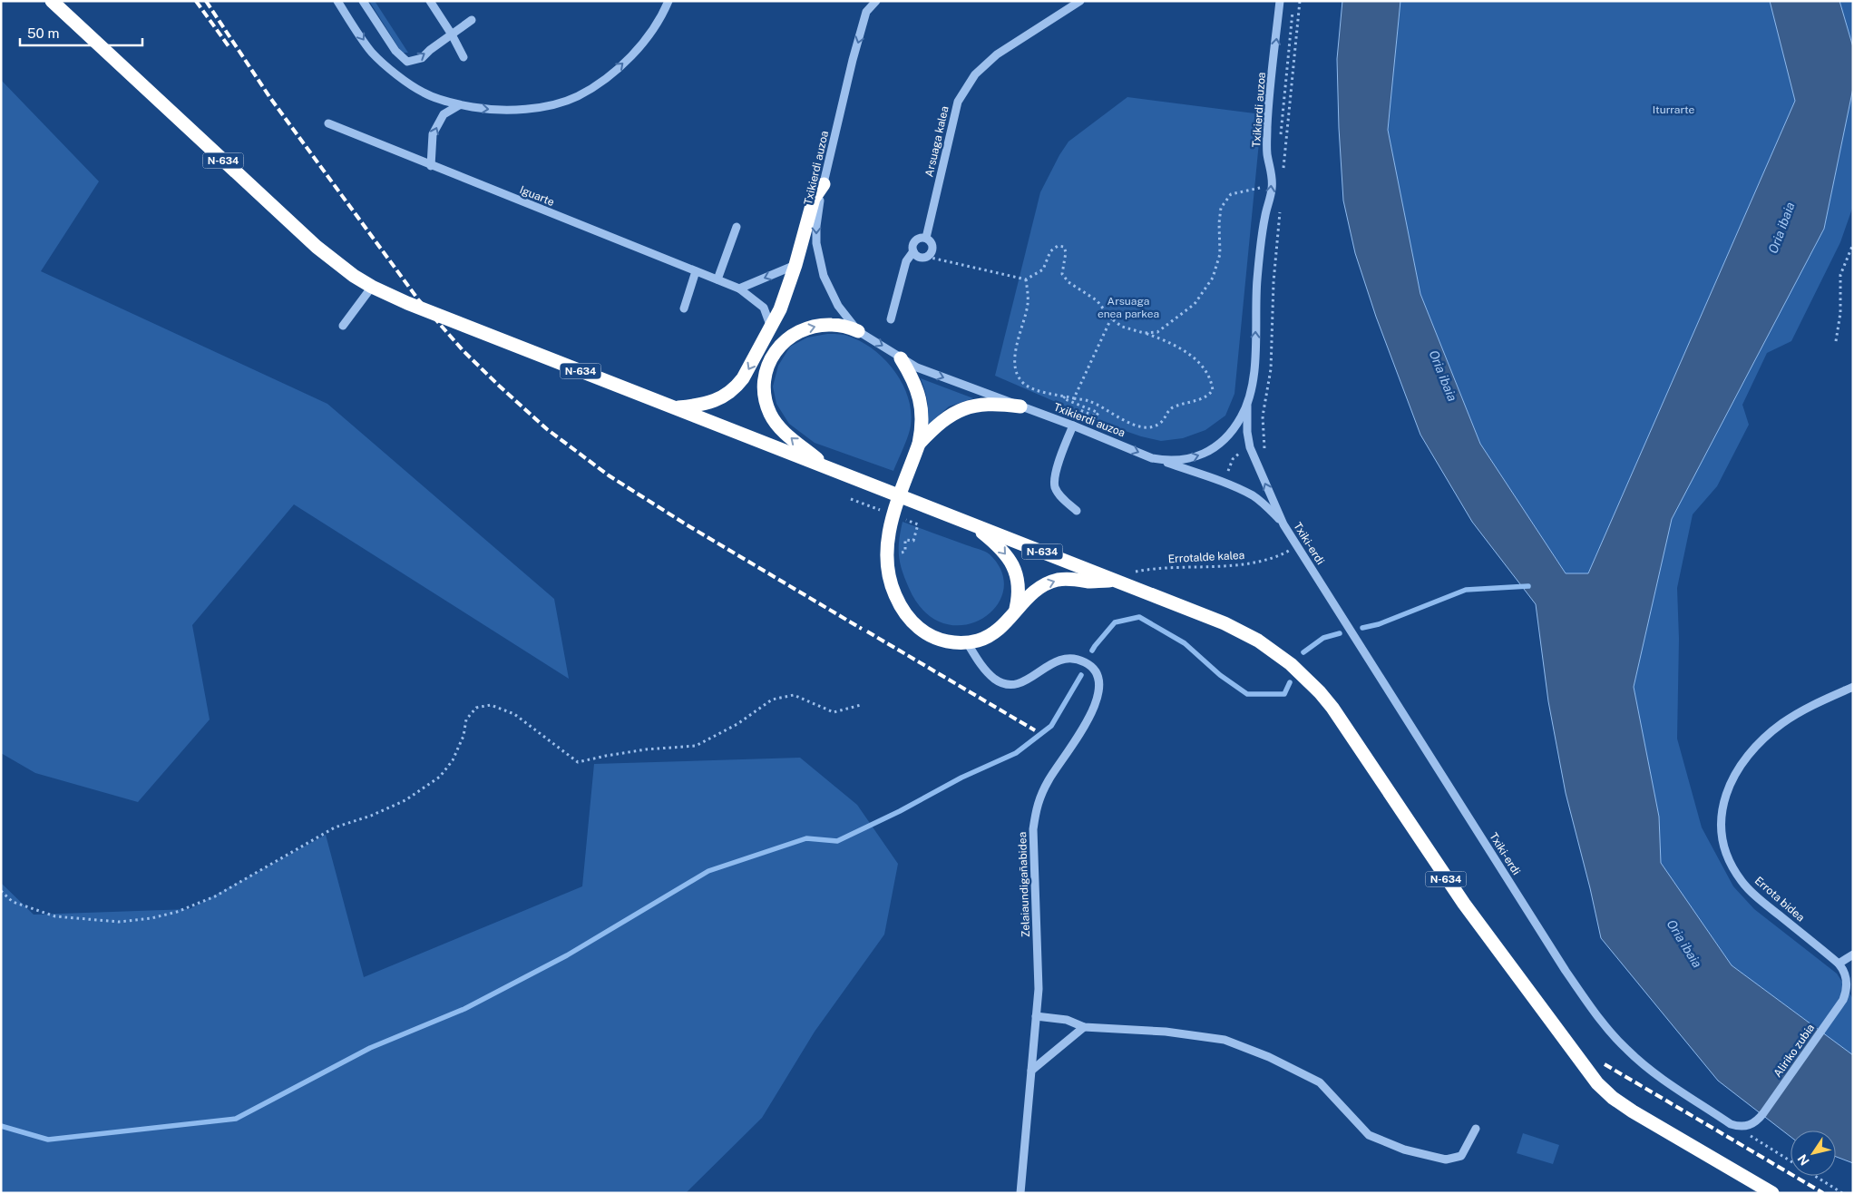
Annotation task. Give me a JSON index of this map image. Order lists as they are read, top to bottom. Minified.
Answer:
{"streets":{"highway":["N-634"],"street":["Txikierdi auzoa","Arsuaga kalea","Iguarte","Txiki-erdi","Zelaiaundigañabidea","Errota bidea","Aliriko zubia"],"path":["Errotalde kalea"]},"crossings":[["N-634","Errotalde kalea"],["Txiki-erdi","Errotalde kalea"],["Txiki-erdi","Aliriko zubia"],["Errota bidea","Aliriko zubia"]],"water":["Oria ibaia"],"parks":["Iturrarte","Arsuaga enea parkea"],"scale_bar":"50 m","north":"bottom left"}
